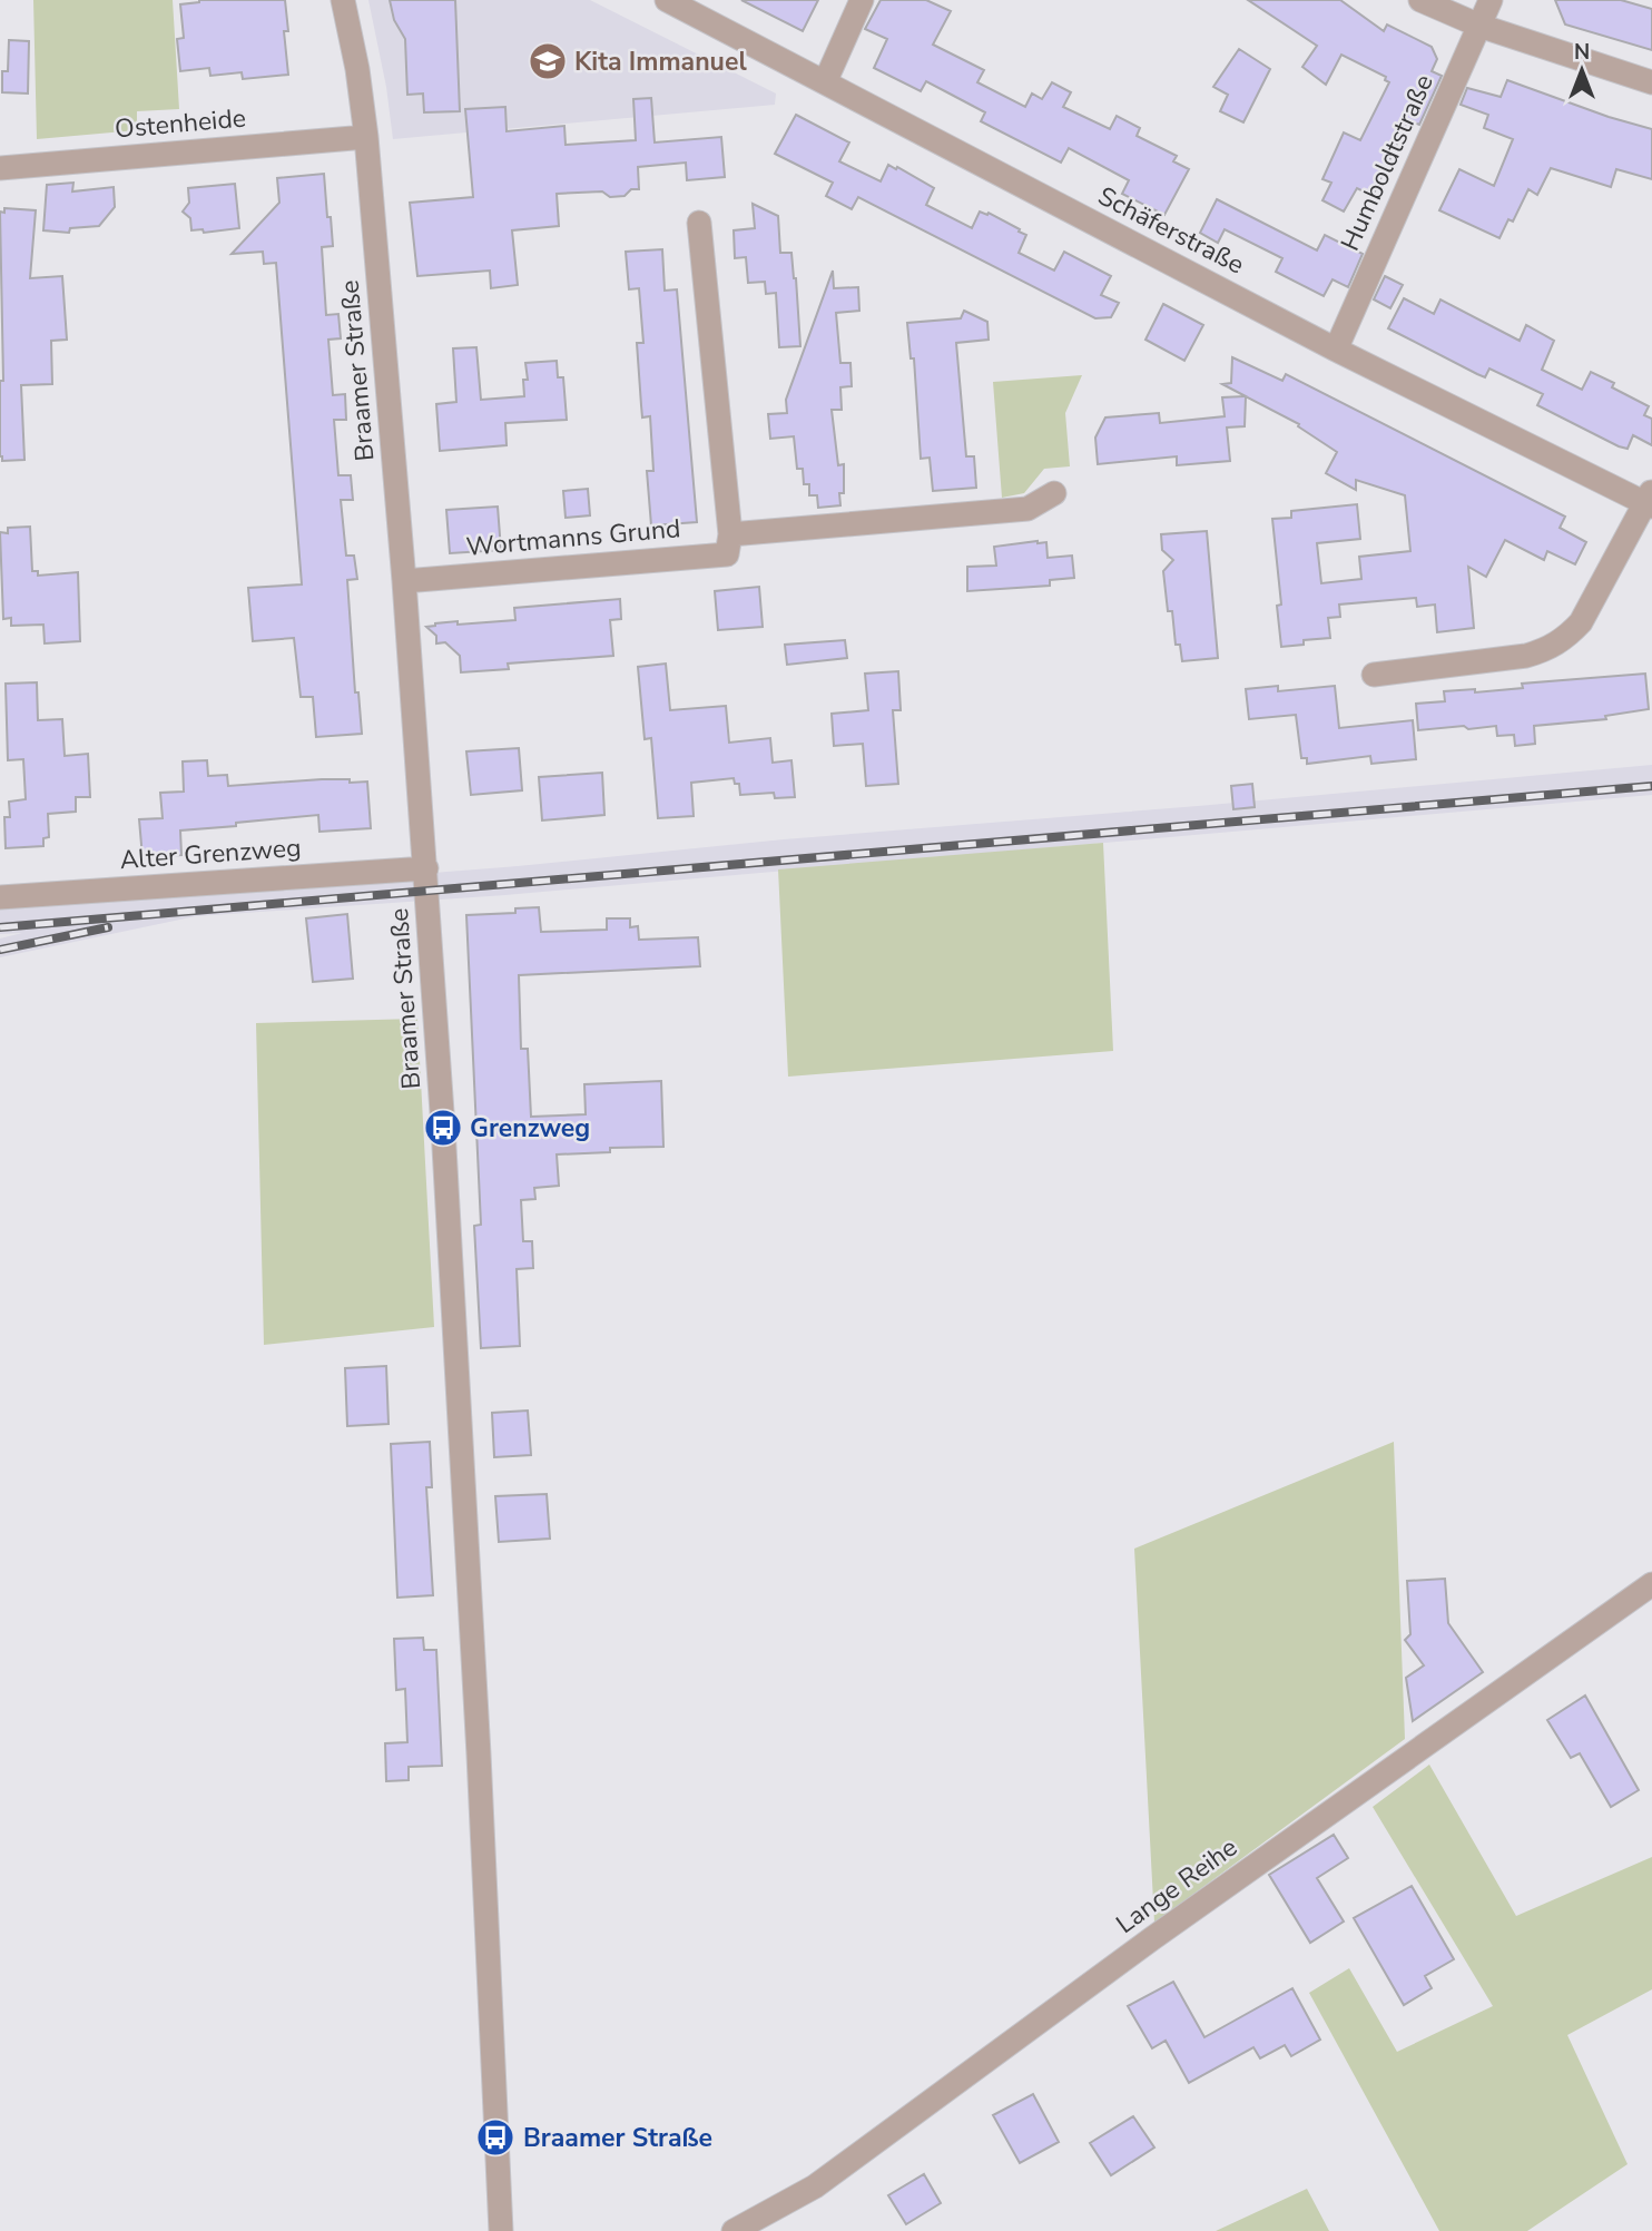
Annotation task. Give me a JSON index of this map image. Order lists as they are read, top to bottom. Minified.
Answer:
{"streets":{"street":["Ostenheide","Humboldtstraße","Schäferstraße","Braamer Straße","Wortmanns Grund","Alter Grenzweg","Lange Reihe"]},"crossings":[["Ostenheide","Braamer Straße"],["Humboldtstraße","Schäferstraße"],["Braamer Straße","Wortmanns Grund"],["Braamer Straße","Alter Grenzweg"]],"places":{"school or university":["Kita Immanuel"],"bus stop":["Grenzweg","Braamer Straße"]},"north":"top"}
